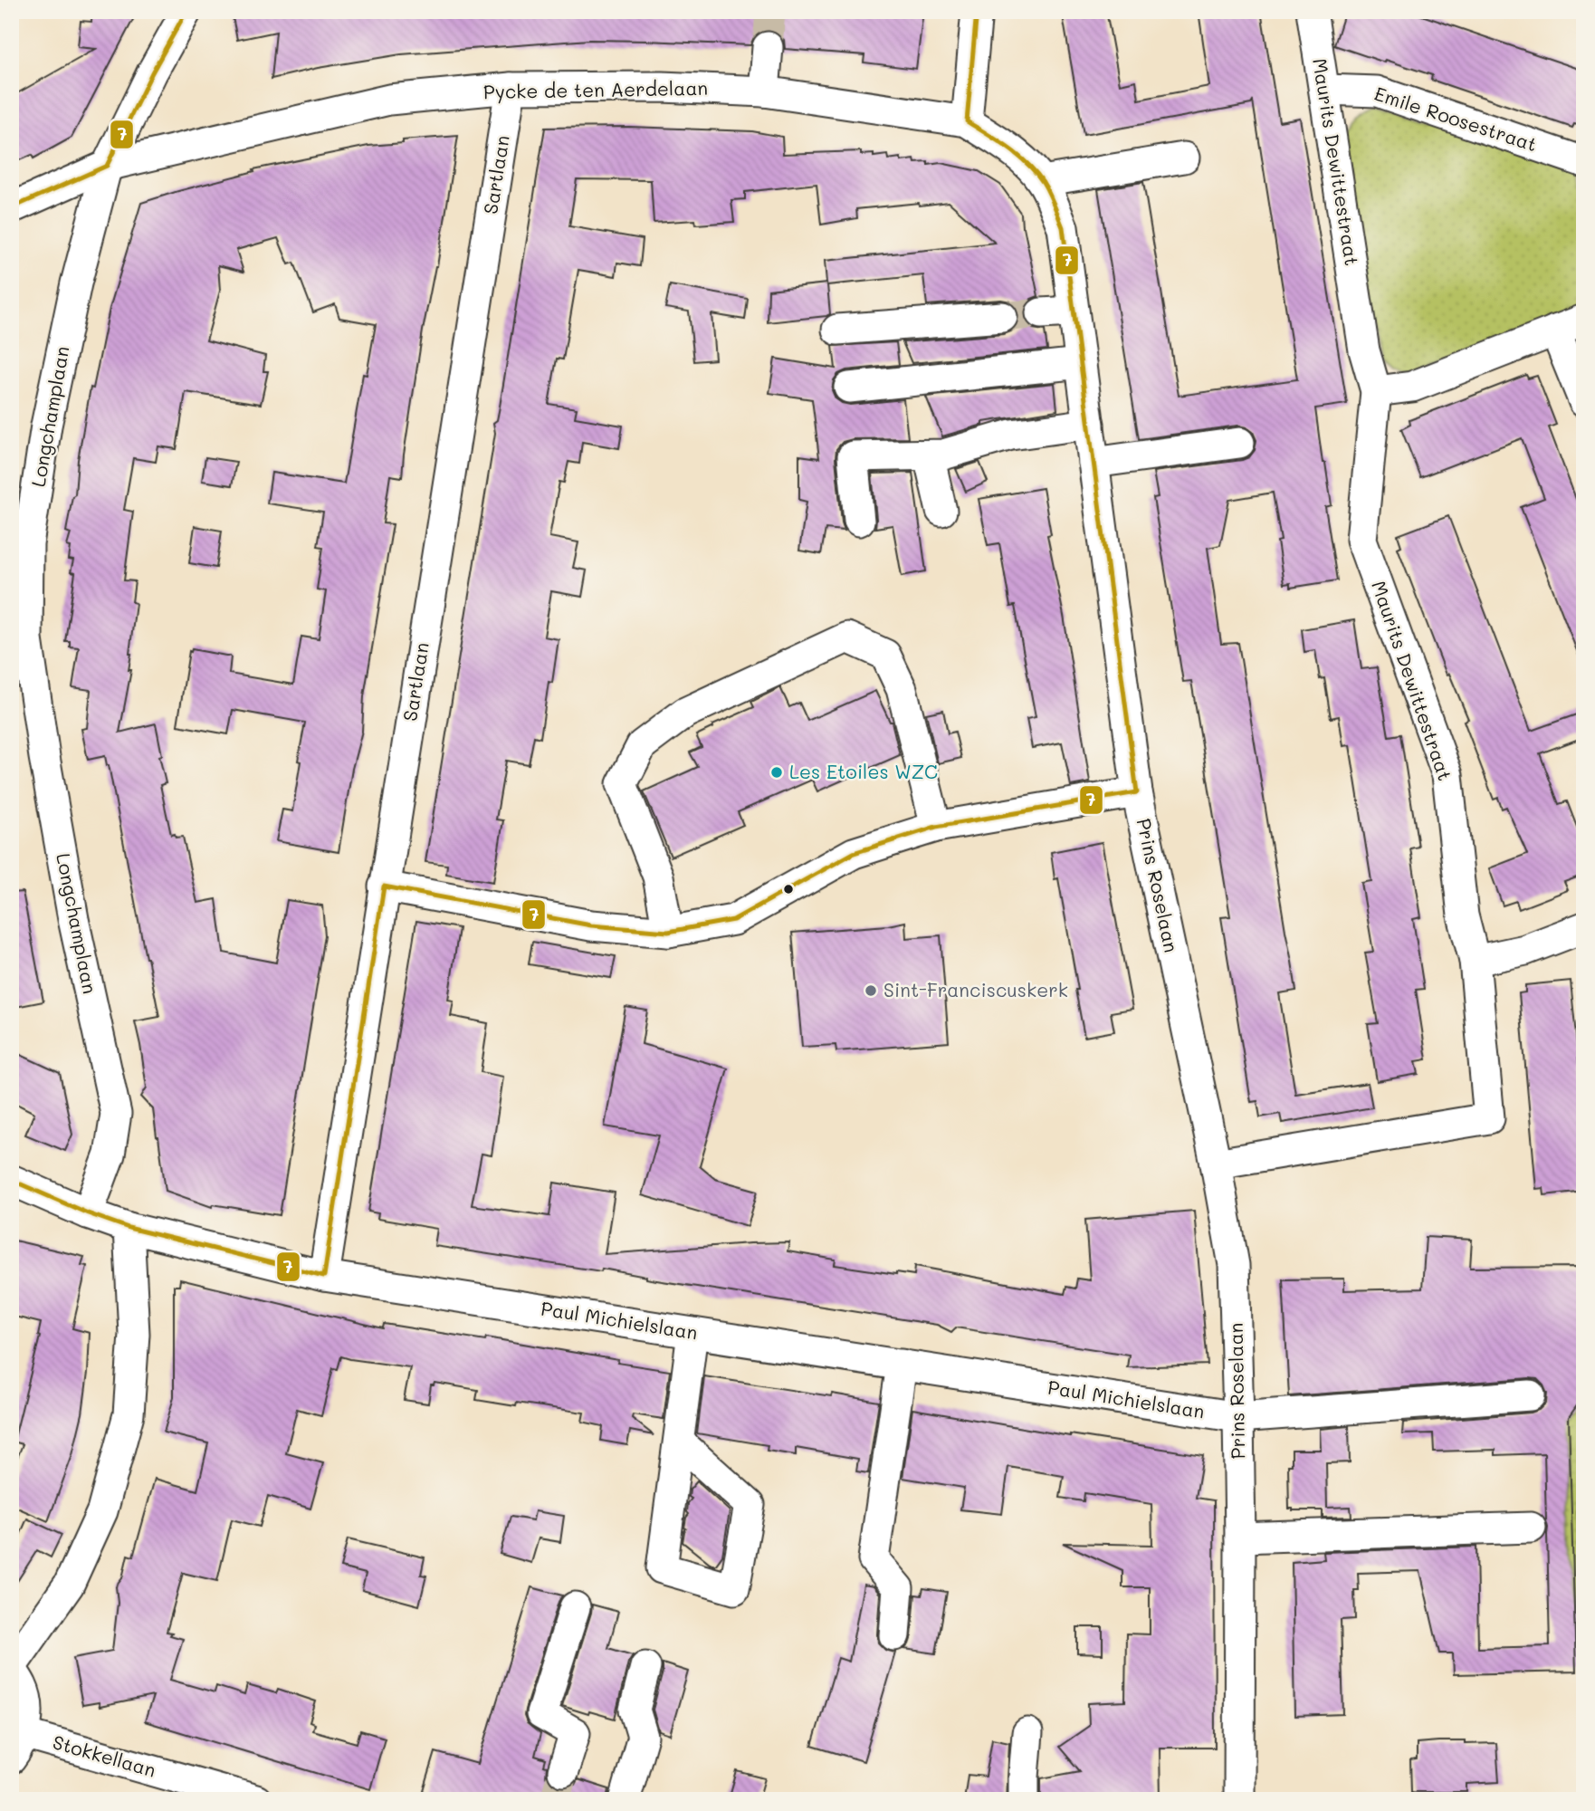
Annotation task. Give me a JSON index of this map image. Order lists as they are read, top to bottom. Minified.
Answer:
{"streets":{"street":["Pycke de ten Aerdelaan","Emile Roosestraat","Maurits Dewittestraat","Sartlaan","Longchamplaan","Prins Roselaan","Paul Michielslaan","Stokkellaan"]},"crossings":[["Pycke de ten Aerdelaan","Sartlaan"],["Pycke de ten Aerdelaan","Longchamplaan"],["Pycke de ten Aerdelaan","Prins Roselaan"],["Emile Roosestraat","Maurits Dewittestraat"],["Maurits Dewittestraat","Prins Roselaan"],["Sartlaan","Paul Michielslaan"],["Longchamplaan","Paul Michielslaan"],["Prins Roselaan","Paul Michielslaan"]],"places":["Les Etoiles WZC","Sint-Franciscuskerk"],"lines":["transit line 7"]}
